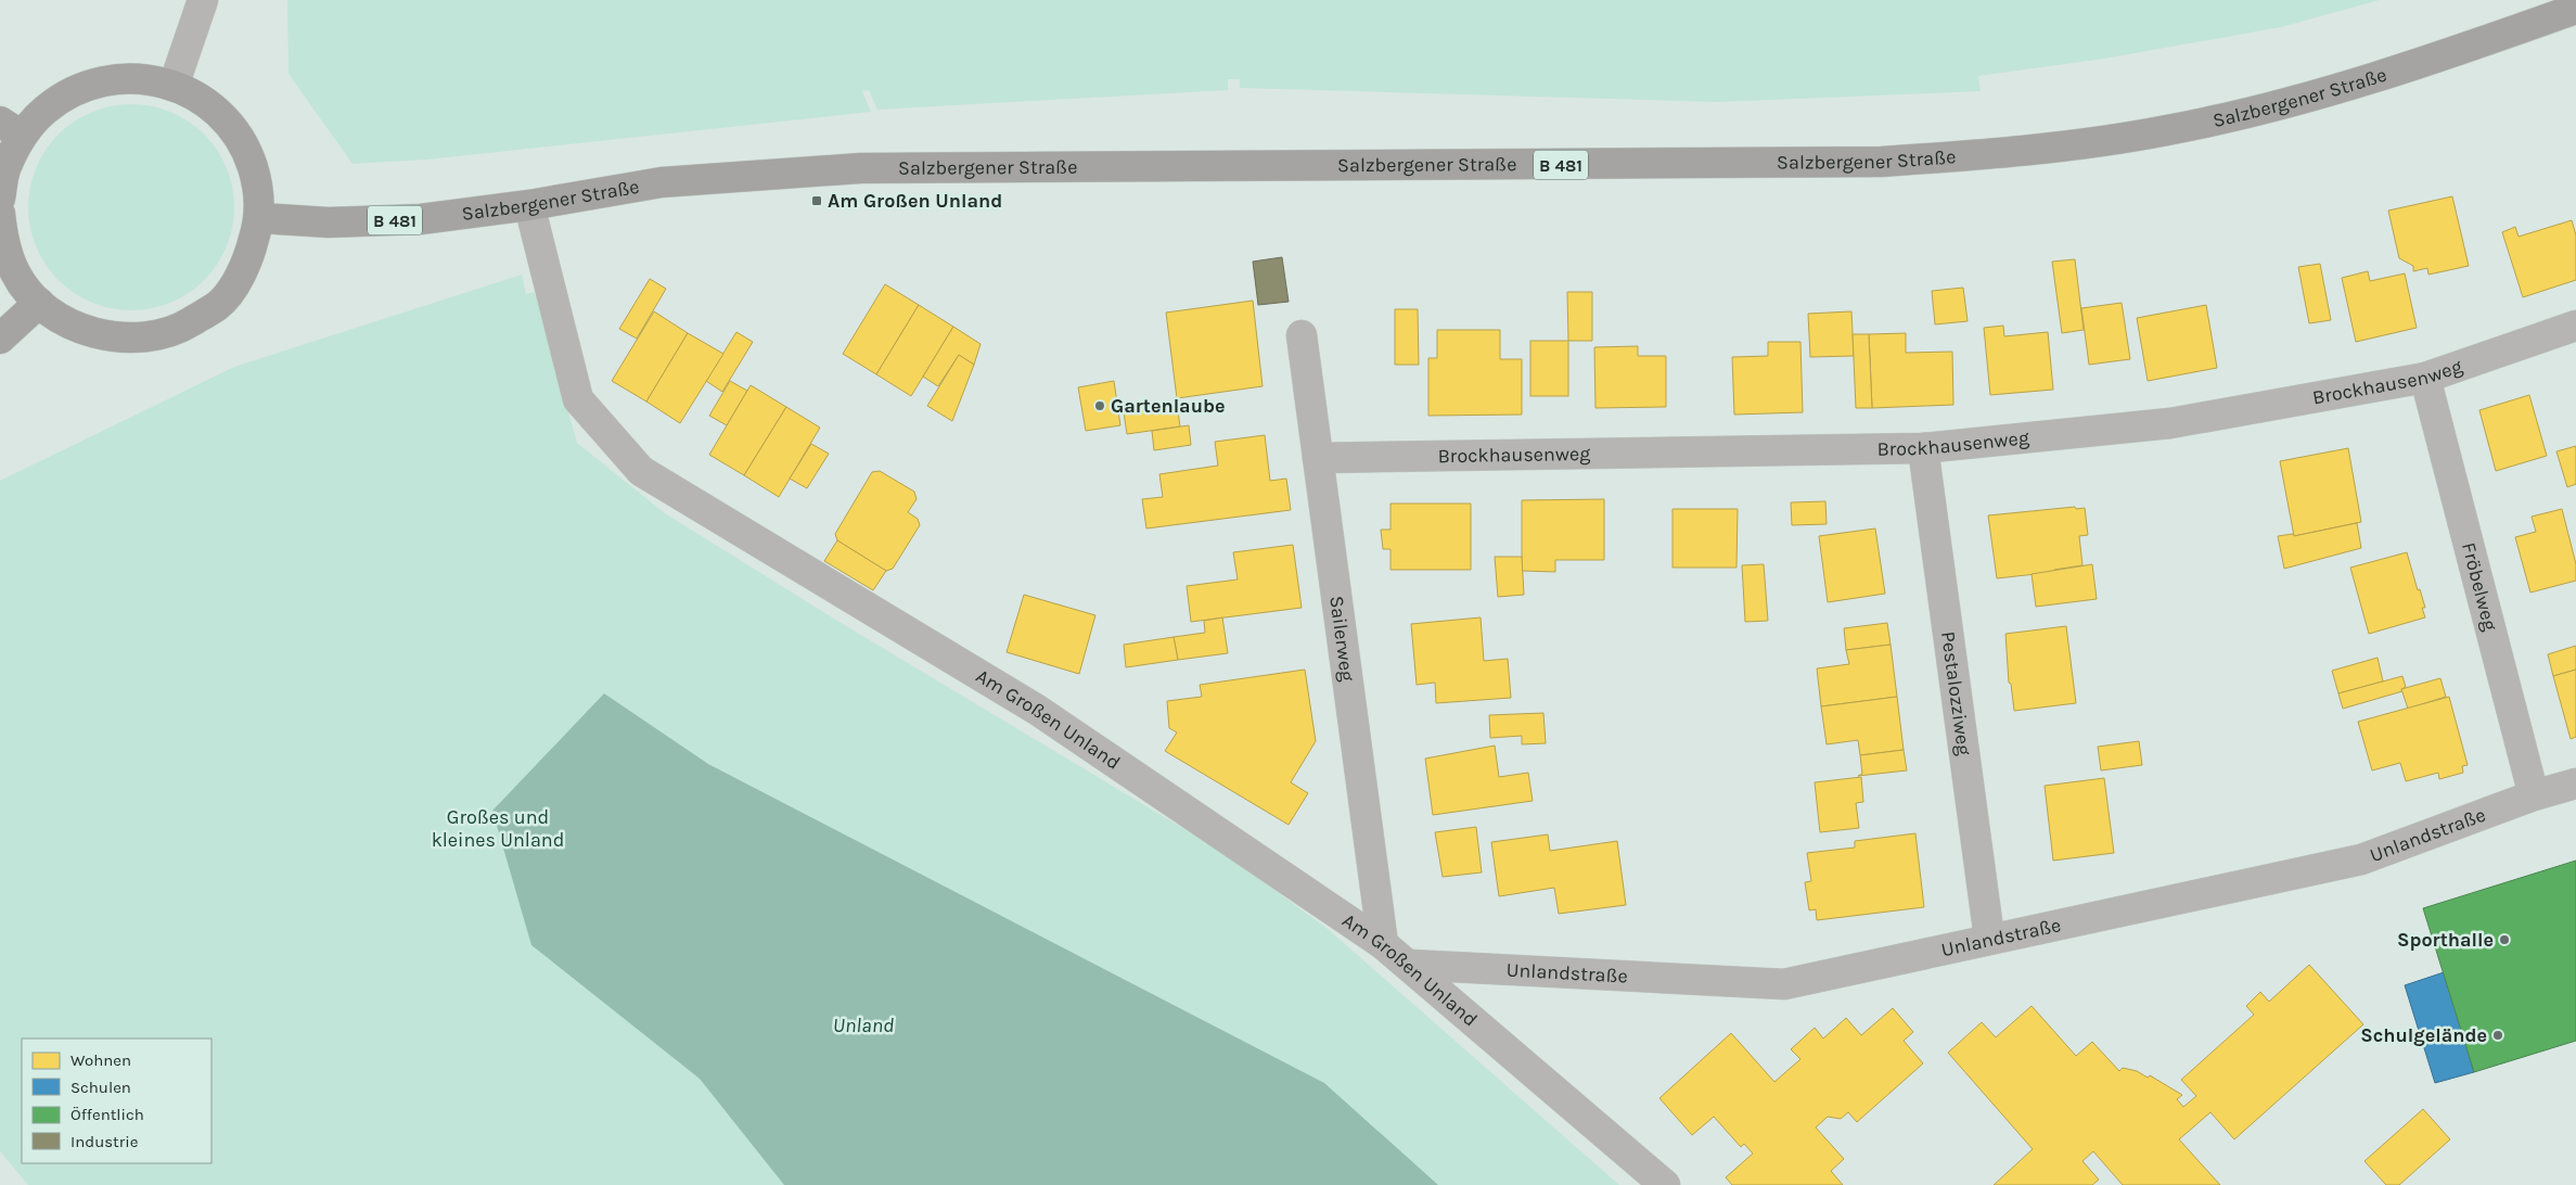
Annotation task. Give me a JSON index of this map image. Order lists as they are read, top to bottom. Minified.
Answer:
{"streets":{"main road":["Salzbergener Straße","B 481"],"street":["Brockhausenweg","Fröbelweg","Sailerweg","Pestalozziweg","Am Großen Unland","Unlandstraße"]},"crossings":[["Salzbergener Straße","Am Großen Unland"],["Brockhausenweg","Fröbelweg"],["Brockhausenweg","Sailerweg"],["Brockhausenweg","Pestalozziweg"],["Fröbelweg","Unlandstraße"],["Sailerweg","Am Großen Unland"],["Pestalozziweg","Unlandstraße"],["Am Großen Unland","Unlandstraße"]],"water":["Unland"],"parks":["Großes und kleines Unland"],"places":{"transit":["Am Großen Unland"],"other":["Gartenlaube","Sporthalle","Schulgelände"]},"legend":["Wohnen","Schulen","Öffentlich","Industrie"]}
